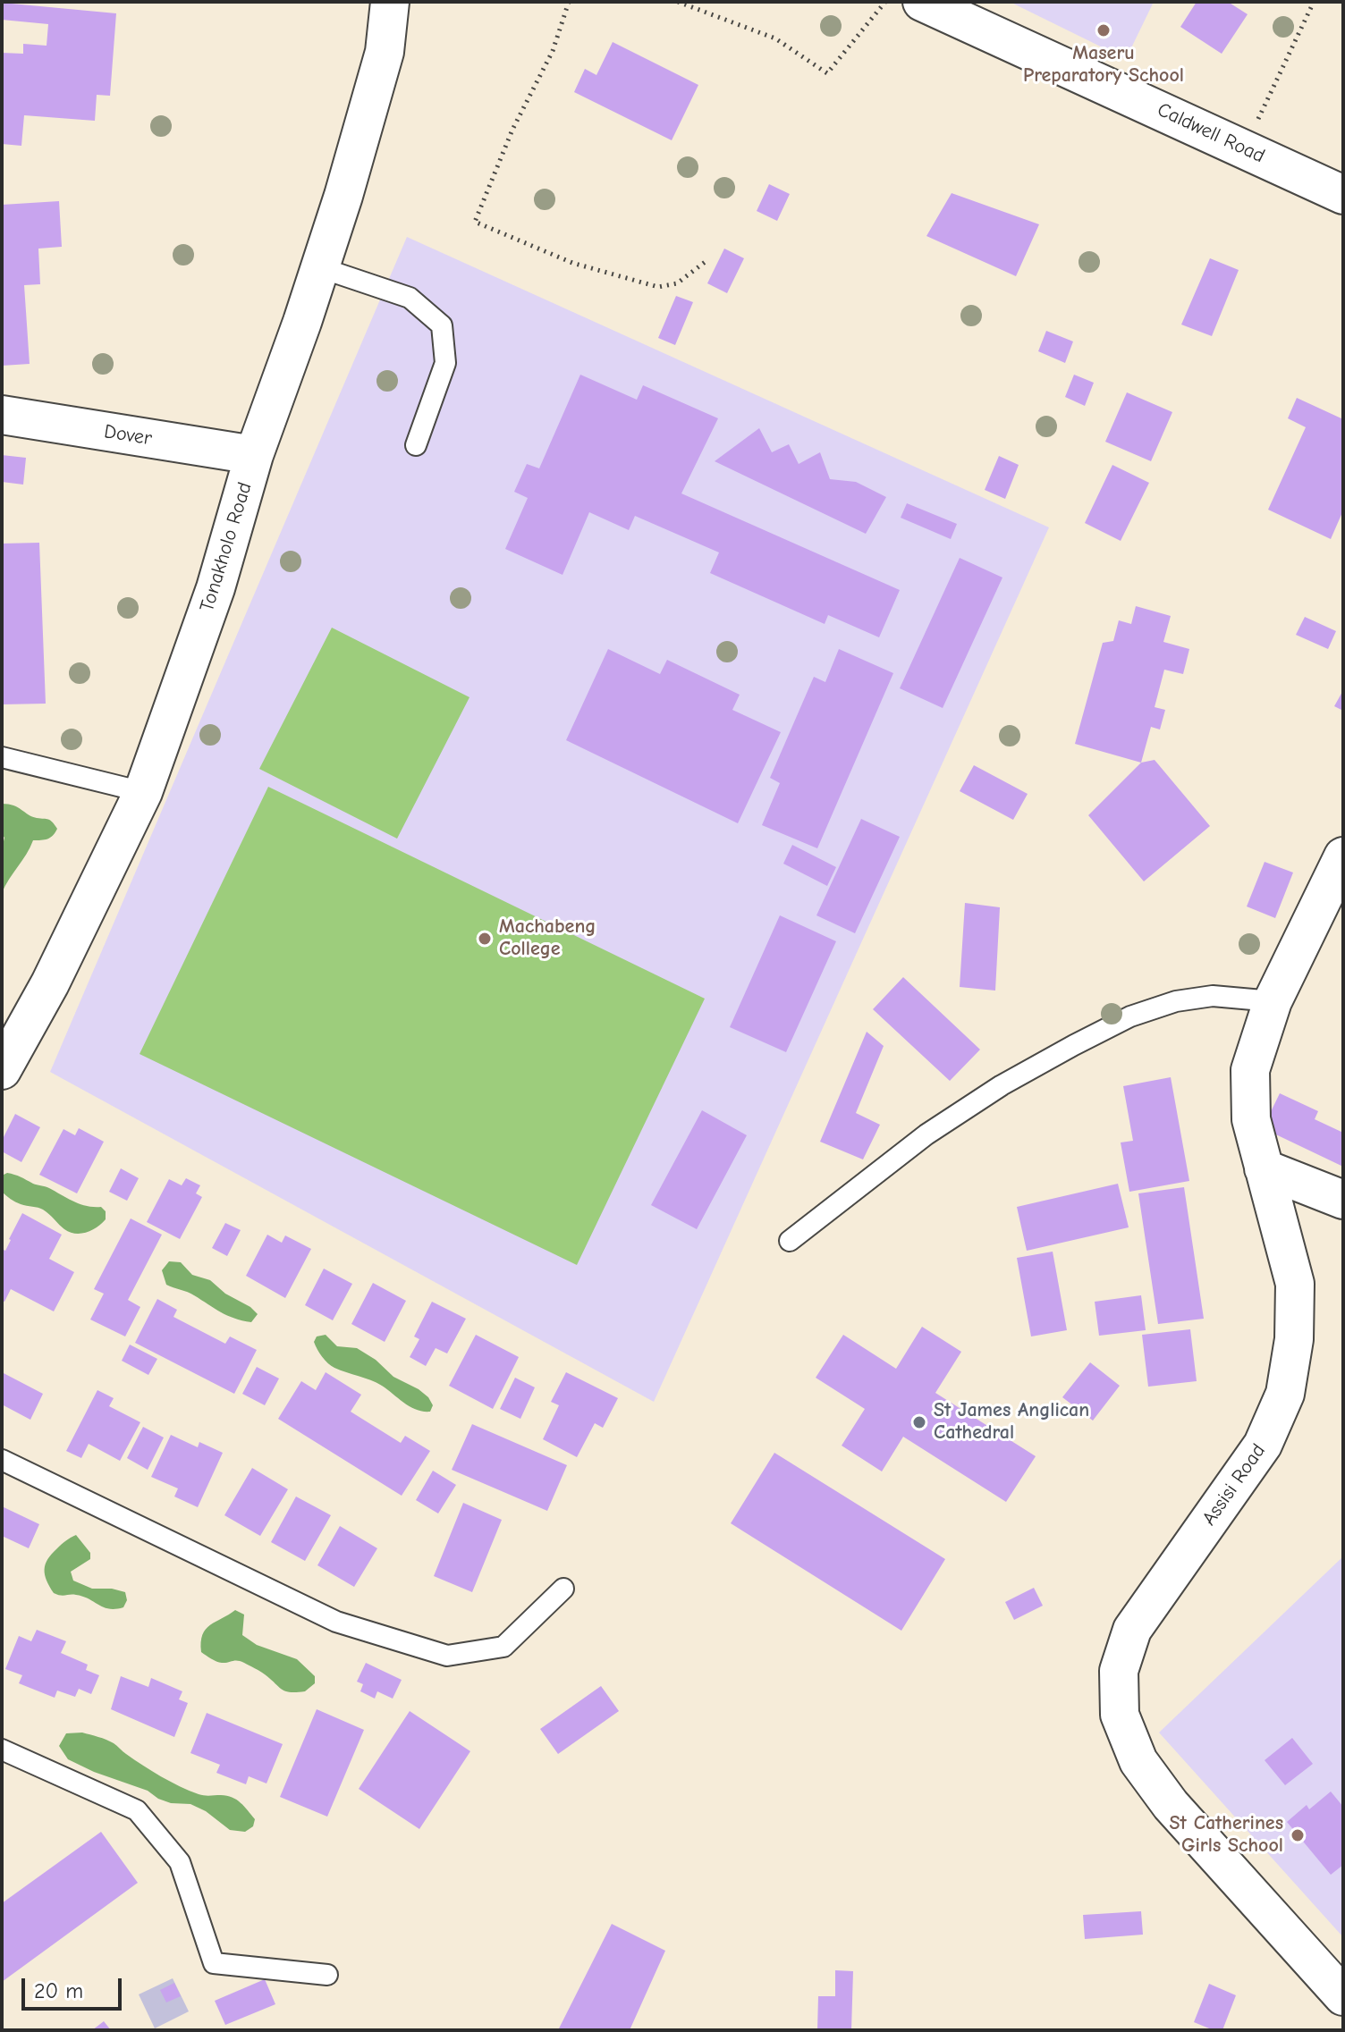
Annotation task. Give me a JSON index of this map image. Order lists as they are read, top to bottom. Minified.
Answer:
{"streets":{"street":["Caldwell Road","Dover","Tonakholo Road","Assisi Road"]},"crossings":[["Dover","Tonakholo Road"]],"places":["Maseru Preparatory School","Machabeng College","St James Anglican Cathedral","St Catherines Girls School"],"scale_bar":"20 m"}
